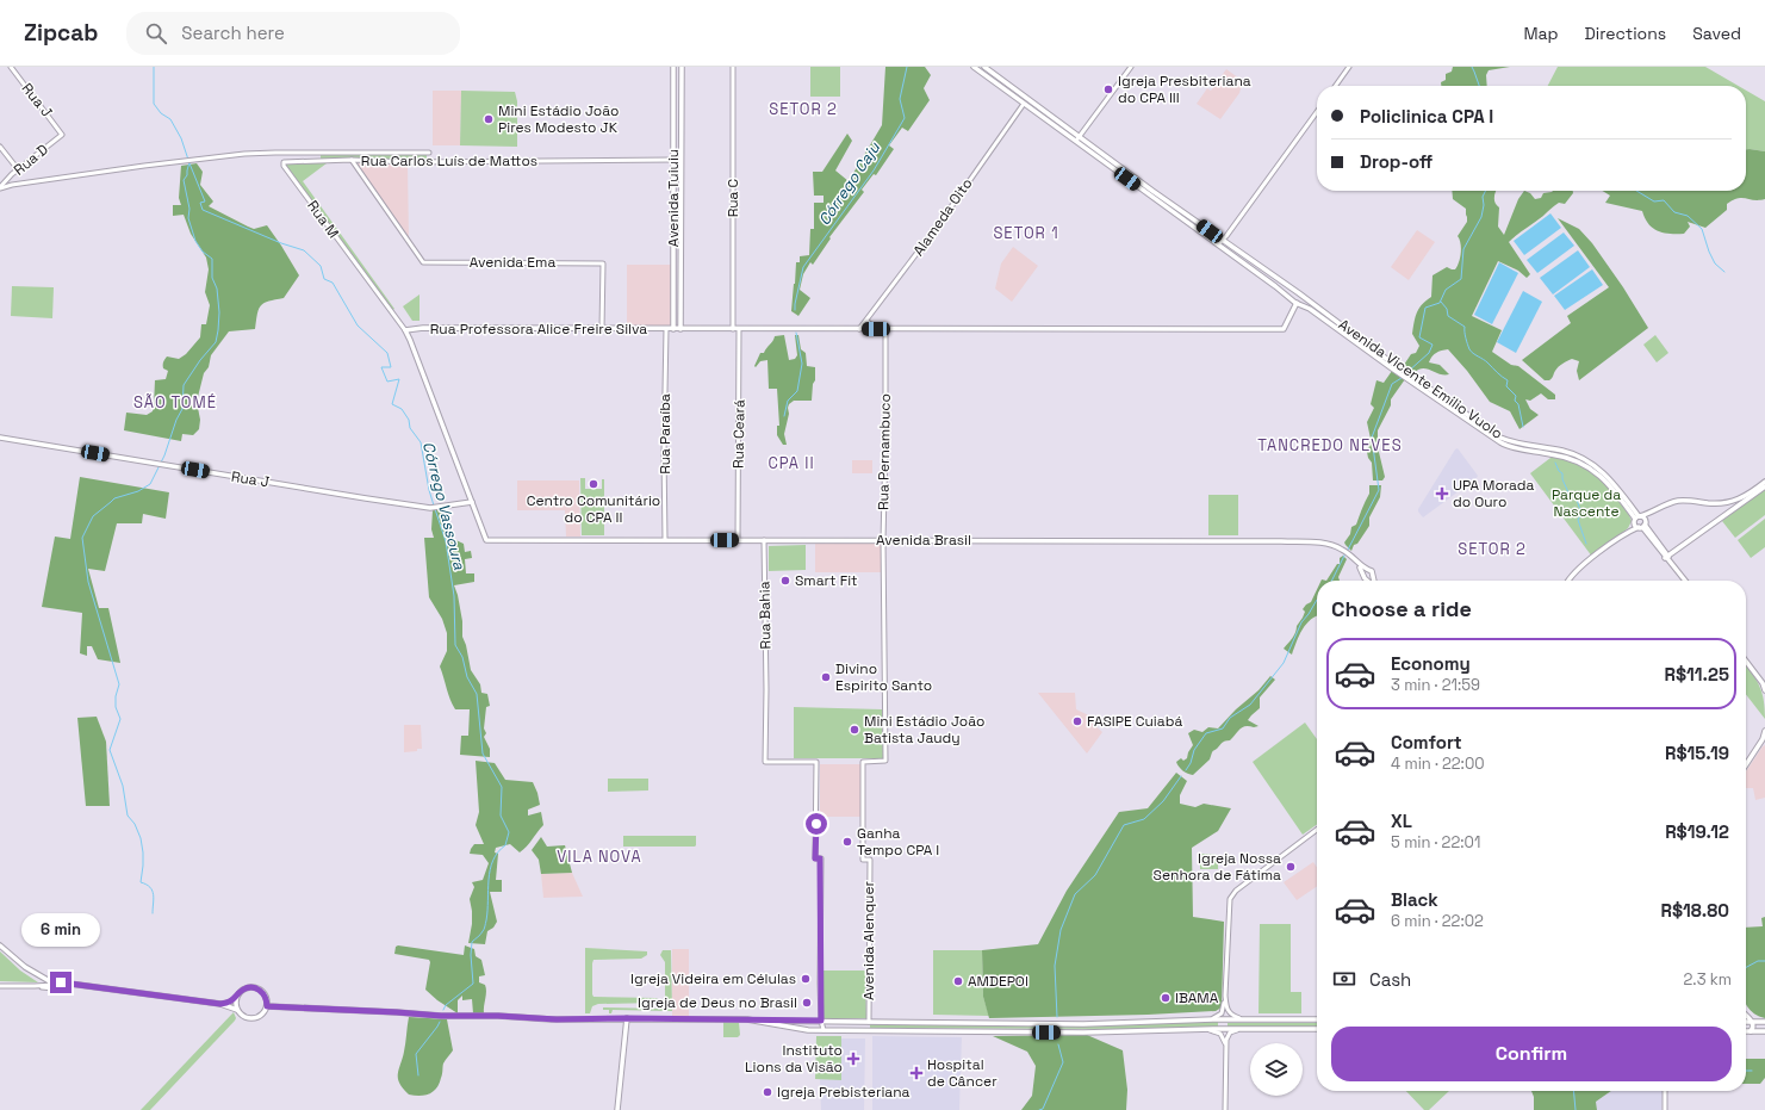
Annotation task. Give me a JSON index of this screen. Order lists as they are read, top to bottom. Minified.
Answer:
{"streets":{"main road":["Rua J","Avenida Tuiuiu","Rua Professora Alice Freire Silva","Avenida Vicente Emilio Vuolo","Avenida Brasil"],"street":["Rua D","Rua Carlos Luís de Mattos","Rua C","Alameda Oito","Rua M","Avenida Ema","Rua Paraíba","Rua Ceará","Rua Pernambuco","Rua Bahia","Avenida Alenquer"]},"crossings":[["Rua J","Rua D"],["Rua J","Avenida Brasil"],["Rua D","Rua Carlos Luís de Mattos"],["Rua Carlos Luís de Mattos","Avenida Tuiuiu"],["Rua Carlos Luís de Mattos","Rua M"],["Rua Carlos Luís de Mattos","Avenida Ema"],["Avenida Tuiuiu","Rua Professora Alice Freire Silva"],["Rua C","Rua Professora Alice Freire Silva"],["Alameda Oito","Rua Professora Alice Freire Silva"],["Rua M","Rua Professora Alice Freire Silva"],["Avenida Ema","Rua Professora Alice Freire Silva"],["Rua Professora Alice Freire Silva","Avenida Vicente Emilio Vuolo"],["Rua Professora Alice Freire Silva","Rua Paraíba"],["Rua Professora Alice Freire Silva","Rua Ceará"],["Rua Professora Alice Freire Silva","Rua Pernambuco"],["Rua Paraíba","Avenida Brasil"],["Rua Ceará","Avenida Brasil"],["Rua Pernambuco","Avenida Brasil"],["Rua Pernambuco","Avenida Alenquer"],["Avenida Brasil","Rua Bahia"]],"districts":["SETOR 2","SETOR 1","SÃO TOMÉ","TANCREDO NEVES","CPA II","SETOR 2","VILA NOVA"],"water":["Córrego Caju","Córrego Vassoura"],"parks":["Parque da Nascente"],"places":{"other":["Igreja Presbiteriana do CPA III","Mini Estádio João Pires Modesto JK","Centro Comunitário do CPA II","Smart Fit","Divino Espirito Santo","FASIPE Cuiabá","Mini Estádio João Batista Jaudy","Ganha Tempo CPA I","Igreja Nossa Senhora de Fátima","Igreja Videira em Células","AMDEPOl","IBAMA","Igreja de Deus no Brasil","Igreja Prebisteriana"],"health":["UPA Morada do Ouro","Instituto Lions da Visão","Hospital de Câncer"]},"page":{"header":"Zipcab","search":"Search here","nav":["Map","Directions","Saved"],"banner":["Policlinica CPA I","Drop-off"],"heading":"Choose a ride","list":[{"name":"Economy","note":"3 min · 21:59","value":"R$11.25"},{"name":"Comfort","note":"4 min · 22:00","value":"R$15.19"},{"name":"XL","note":"5 min · 22:01","value":"R$19.12"},{"name":"Black","note":"6 min · 22:02","value":"R$18.80"}],"bubble":"6 min","pay":["Cash","2.3 km"],"buttons":"Confirm"}}
